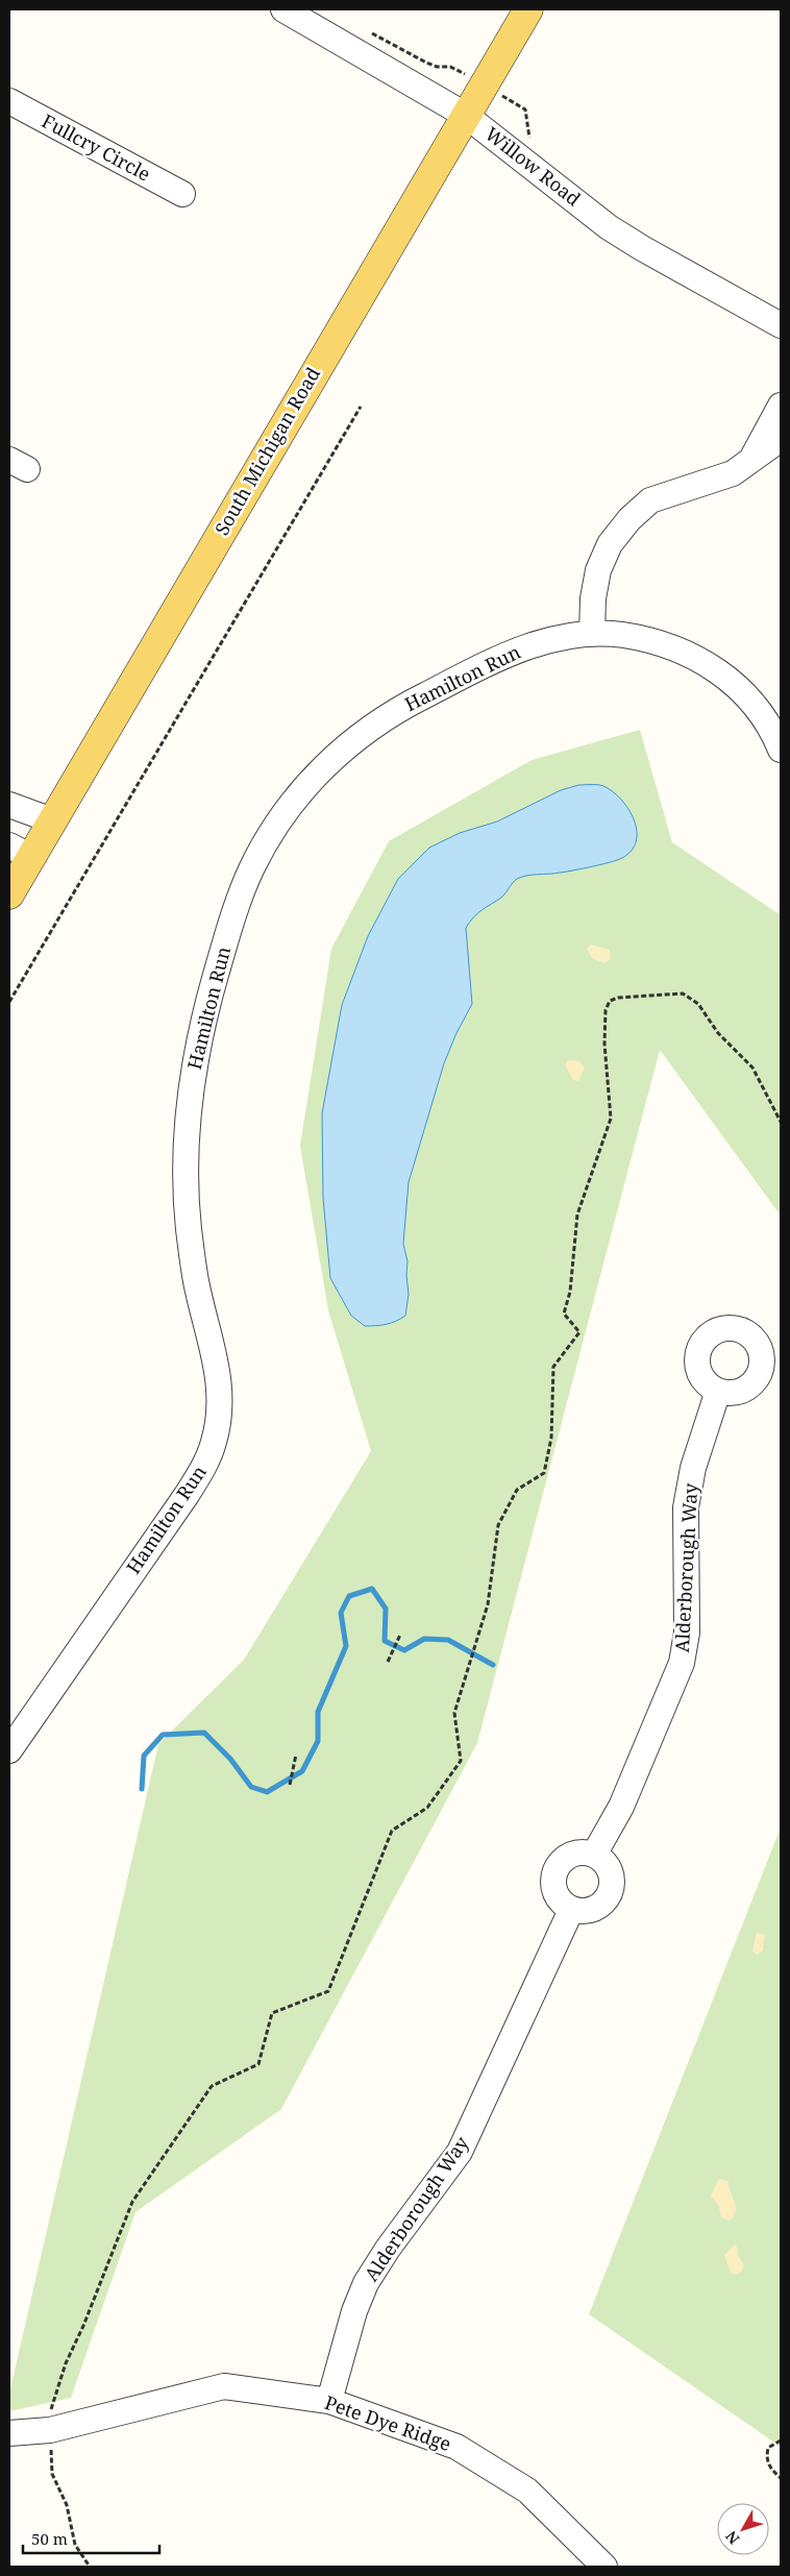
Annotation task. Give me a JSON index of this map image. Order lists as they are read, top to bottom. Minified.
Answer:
{"streets":{"main road":["South Michigan Road"],"street":["Fullcry Circle","Willow Road","Hamilton Run","Alderborough Way","Pete Dye Ridge"]},"crossings":[["Willow Road","South Michigan Road"],["Alderborough Way","Pete Dye Ridge"]],"scale_bar":"50 m","north":"bottom left"}
